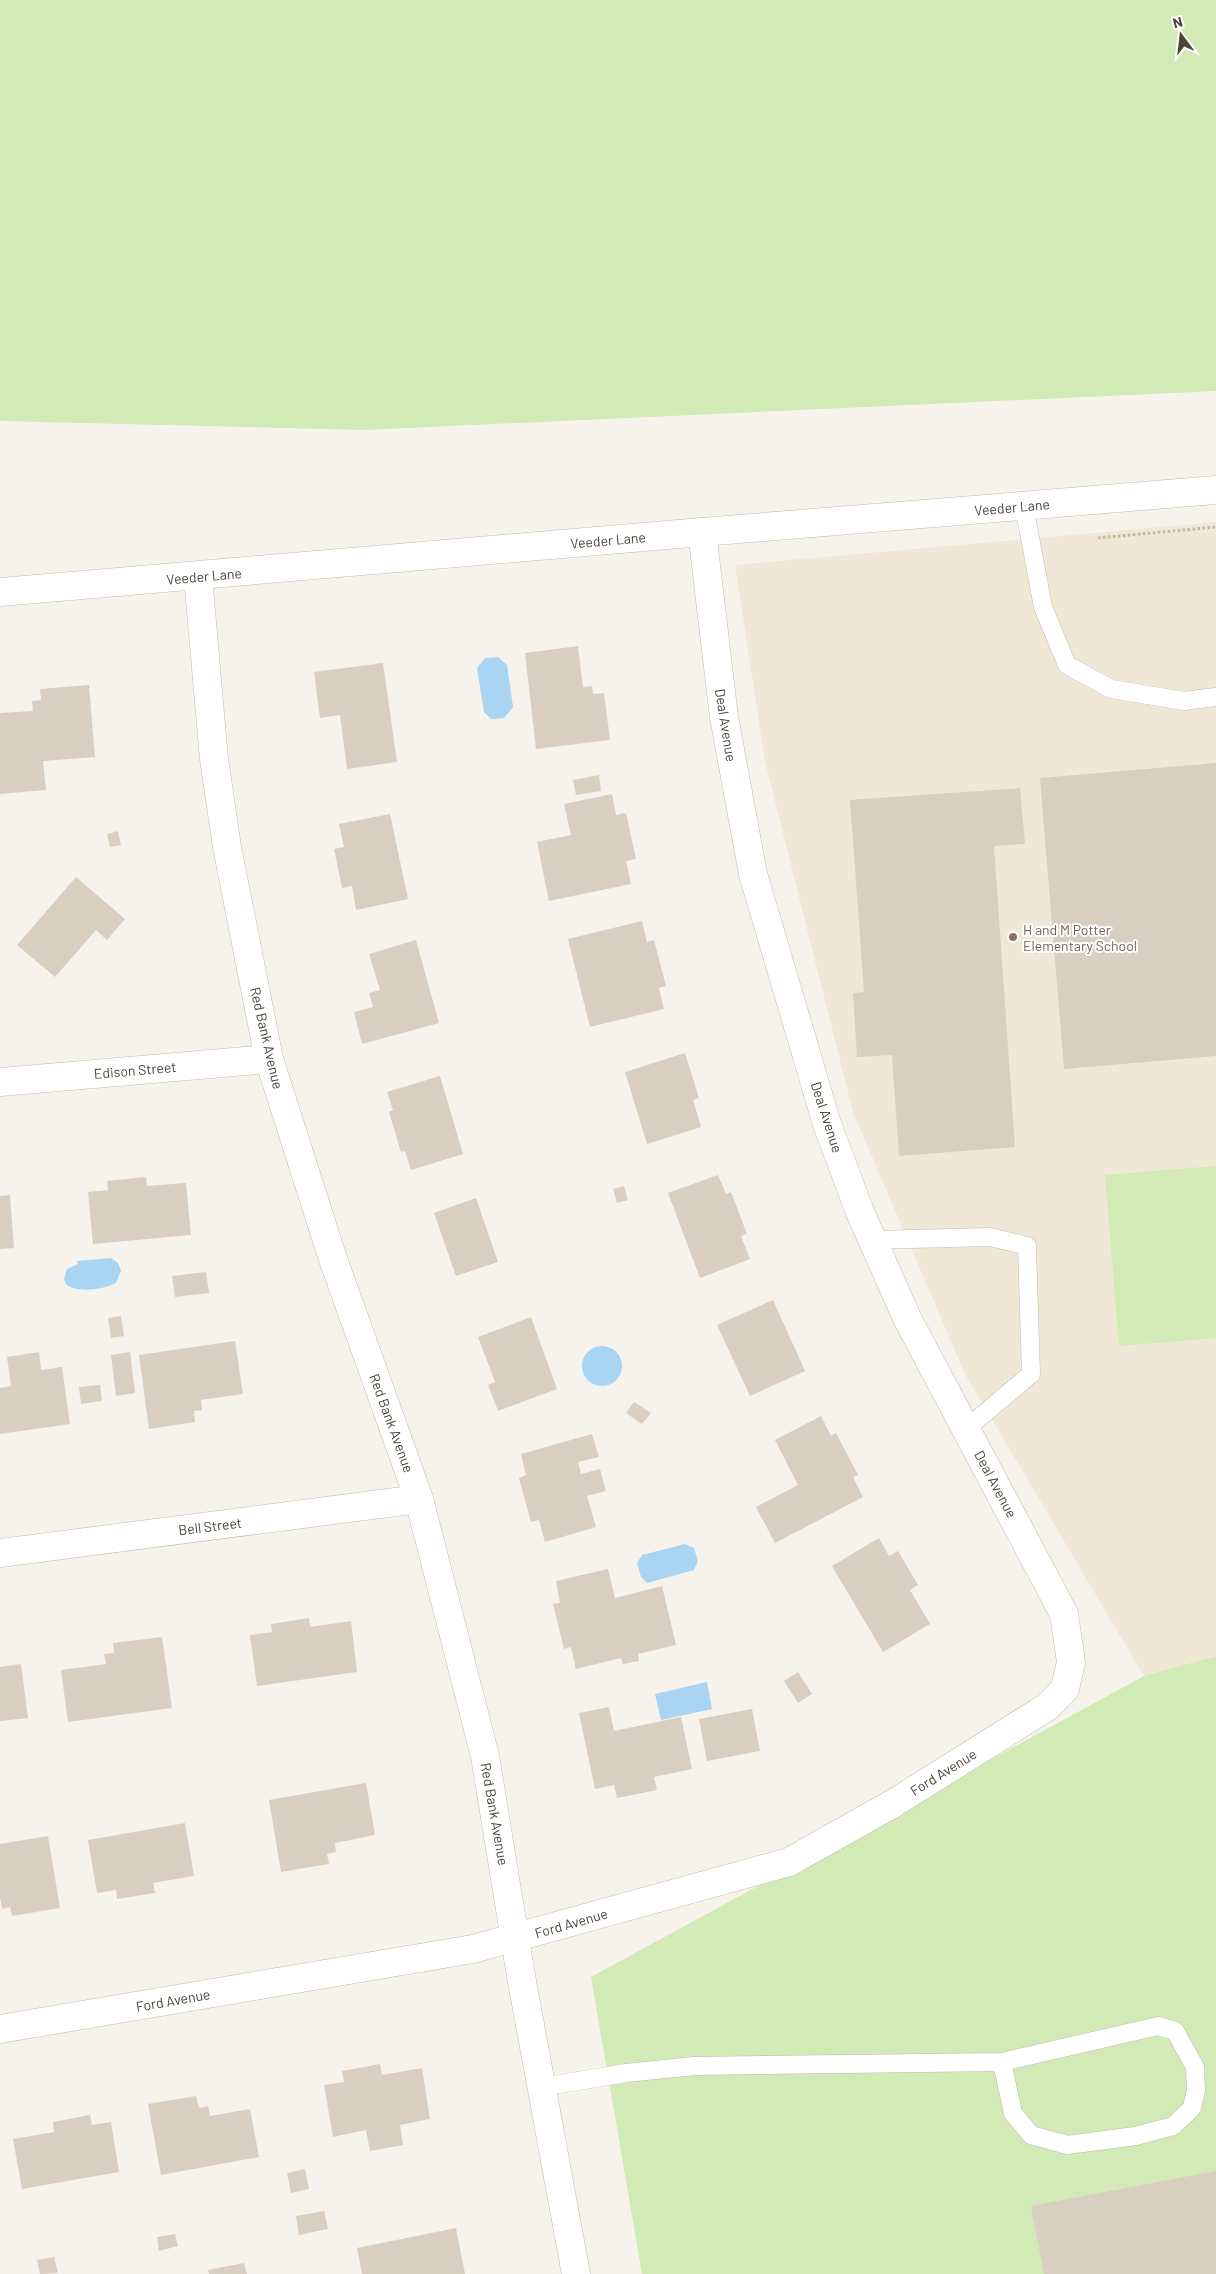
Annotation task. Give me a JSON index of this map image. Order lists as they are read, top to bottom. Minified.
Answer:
{"streets":{"street":["Veeder Lane","Deal Avenue","Red Bank Avenue","Edison Street","Bell Street","Ford Avenue"]},"crossings":[["Veeder Lane","Deal Avenue"],["Veeder Lane","Red Bank Avenue"],["Deal Avenue","Ford Avenue"],["Red Bank Avenue","Edison Street"],["Red Bank Avenue","Bell Street"],["Red Bank Avenue","Ford Avenue"]],"places":["H and M Potter Elementary School"],"north":"top"}
